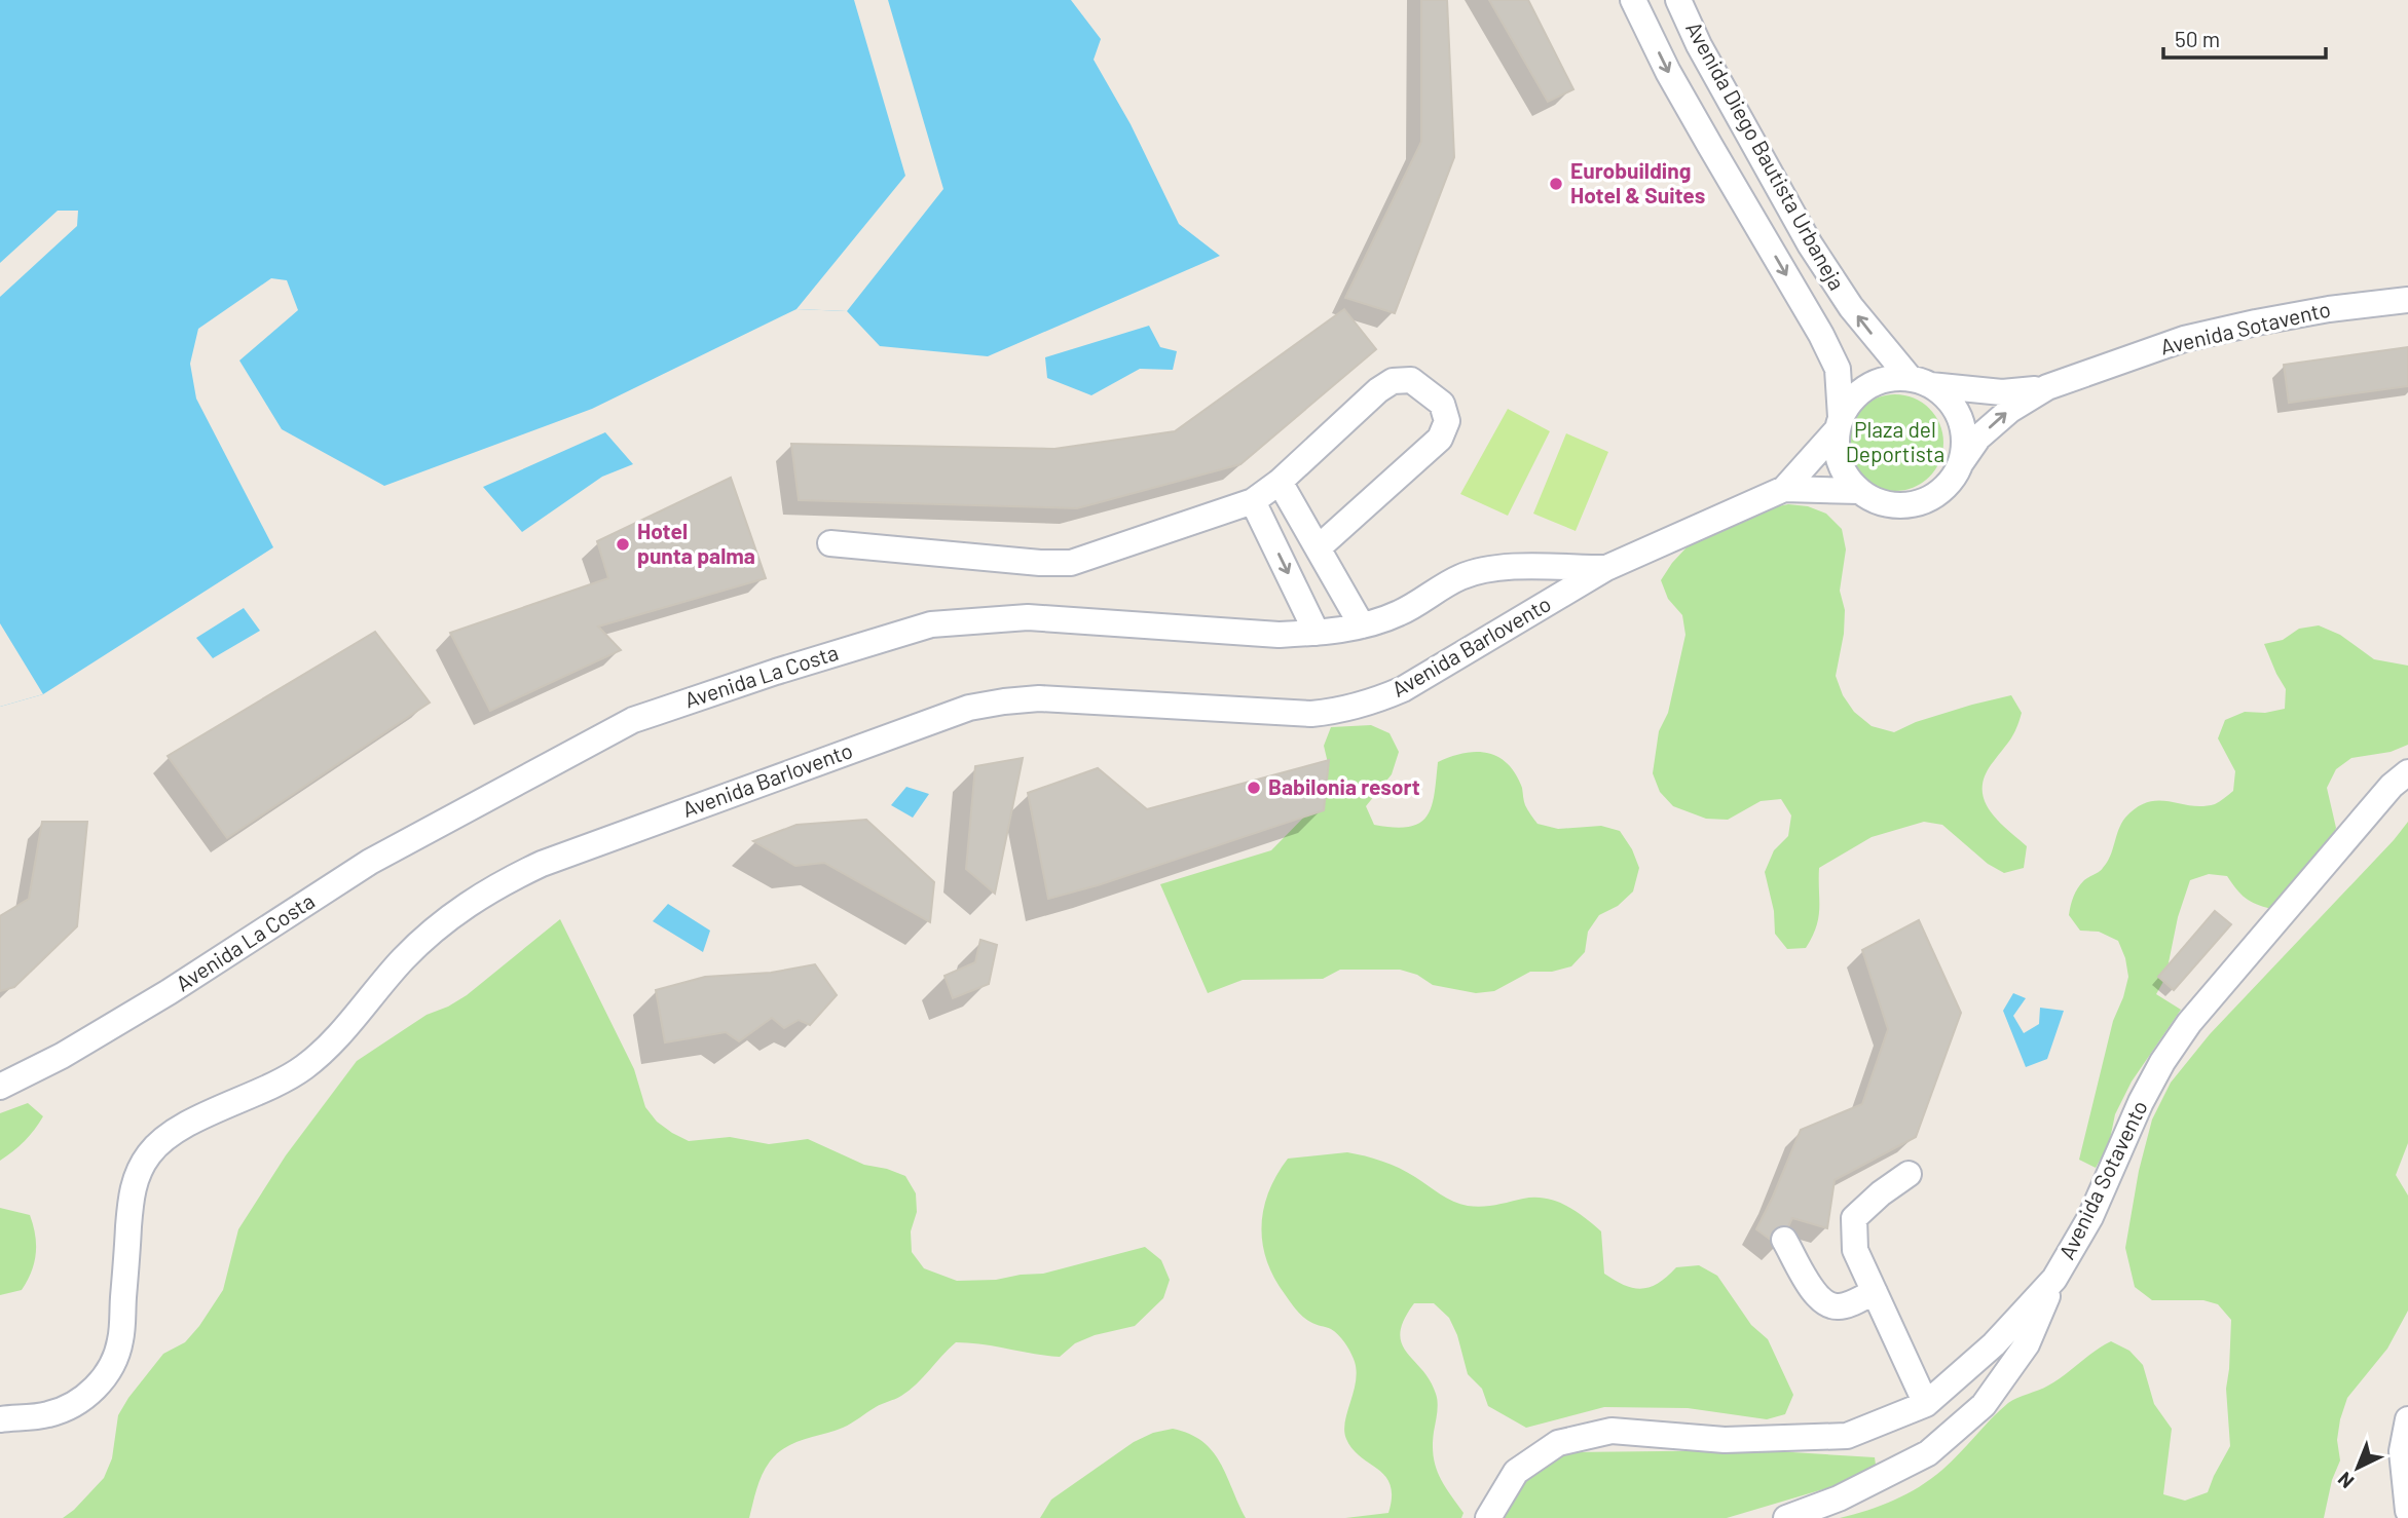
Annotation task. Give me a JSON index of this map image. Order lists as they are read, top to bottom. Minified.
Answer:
{"streets":{"street":["Avenida Diego Bautista Urbaneja","Avenida Sotavento","Avenida Barlovento","Avenida La Costa"]},"crossings":[["Avenida Diego Bautista Urbaneja","Avenida Sotavento"],["Avenida Diego Bautista Urbaneja","Avenida Barlovento"],["Avenida Sotavento","Avenida Barlovento"],["Avenida Barlovento","Avenida La Costa"]],"parks":["Plaza del Deportista"],"places":["Eurobuilding Hotel & Suites","Hotel punta palma","Babilonia resort"],"scale_bar":"50 m","north":"bottom left"}
